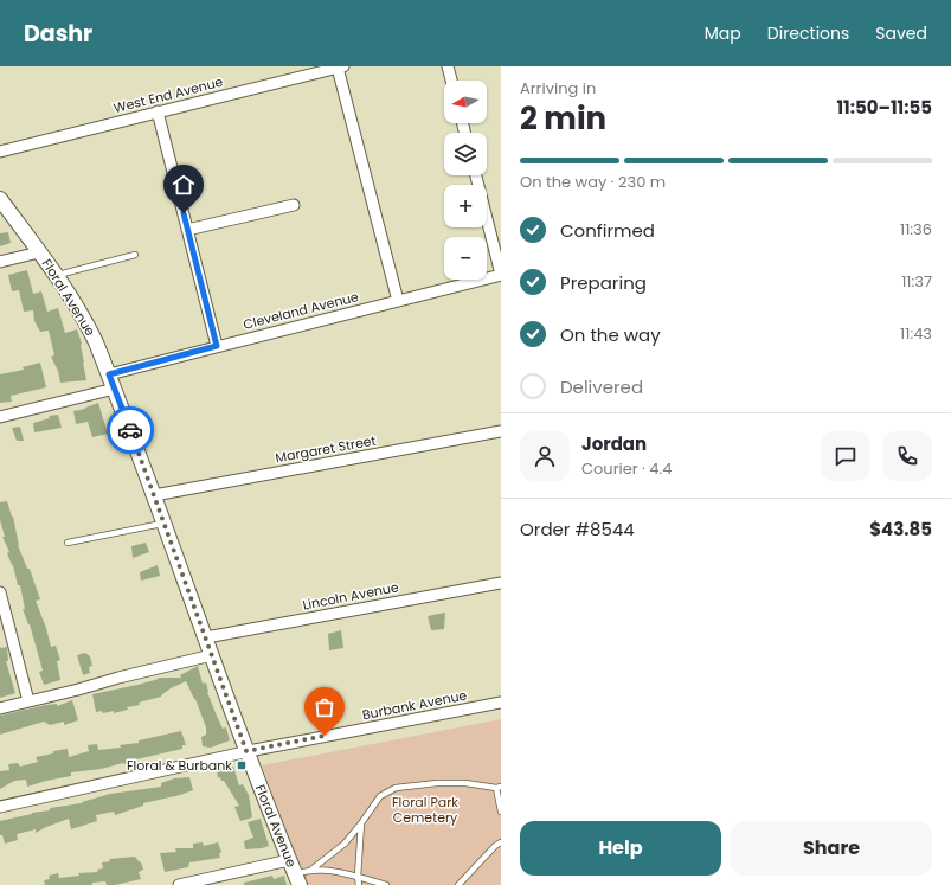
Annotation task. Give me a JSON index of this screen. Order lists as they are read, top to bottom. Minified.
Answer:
{"streets":{"street":["West End Avenue","Floral Avenue","Cleveland Avenue","Margaret Street","Lincoln Avenue","Burbank Avenue"]},"crossings":[["Floral Avenue","Cleveland Avenue"],["Floral Avenue","Margaret Street"],["Floral Avenue","Lincoln Avenue"],["Floral Avenue","Burbank Avenue"]],"parks":["Floral Park Cemetery"],"places":{"transit":["Floral & Burbank"]},"north":"left","page":{"header":"Dashr","nav":["Map","Directions","Saved"],"heading":["2 min","Arriving in","11:50–11:55"],"panel":["Jordan","Courier · 4.4","Order #8544","$43.85"],"map_buttons":["+","−"],"bar":"On the way · 230 m","list":[["Confirmed","11:36"],["Preparing","11:37"],["On the way","11:43"],"Delivered"],"buttons":["Help","Share"]}}
